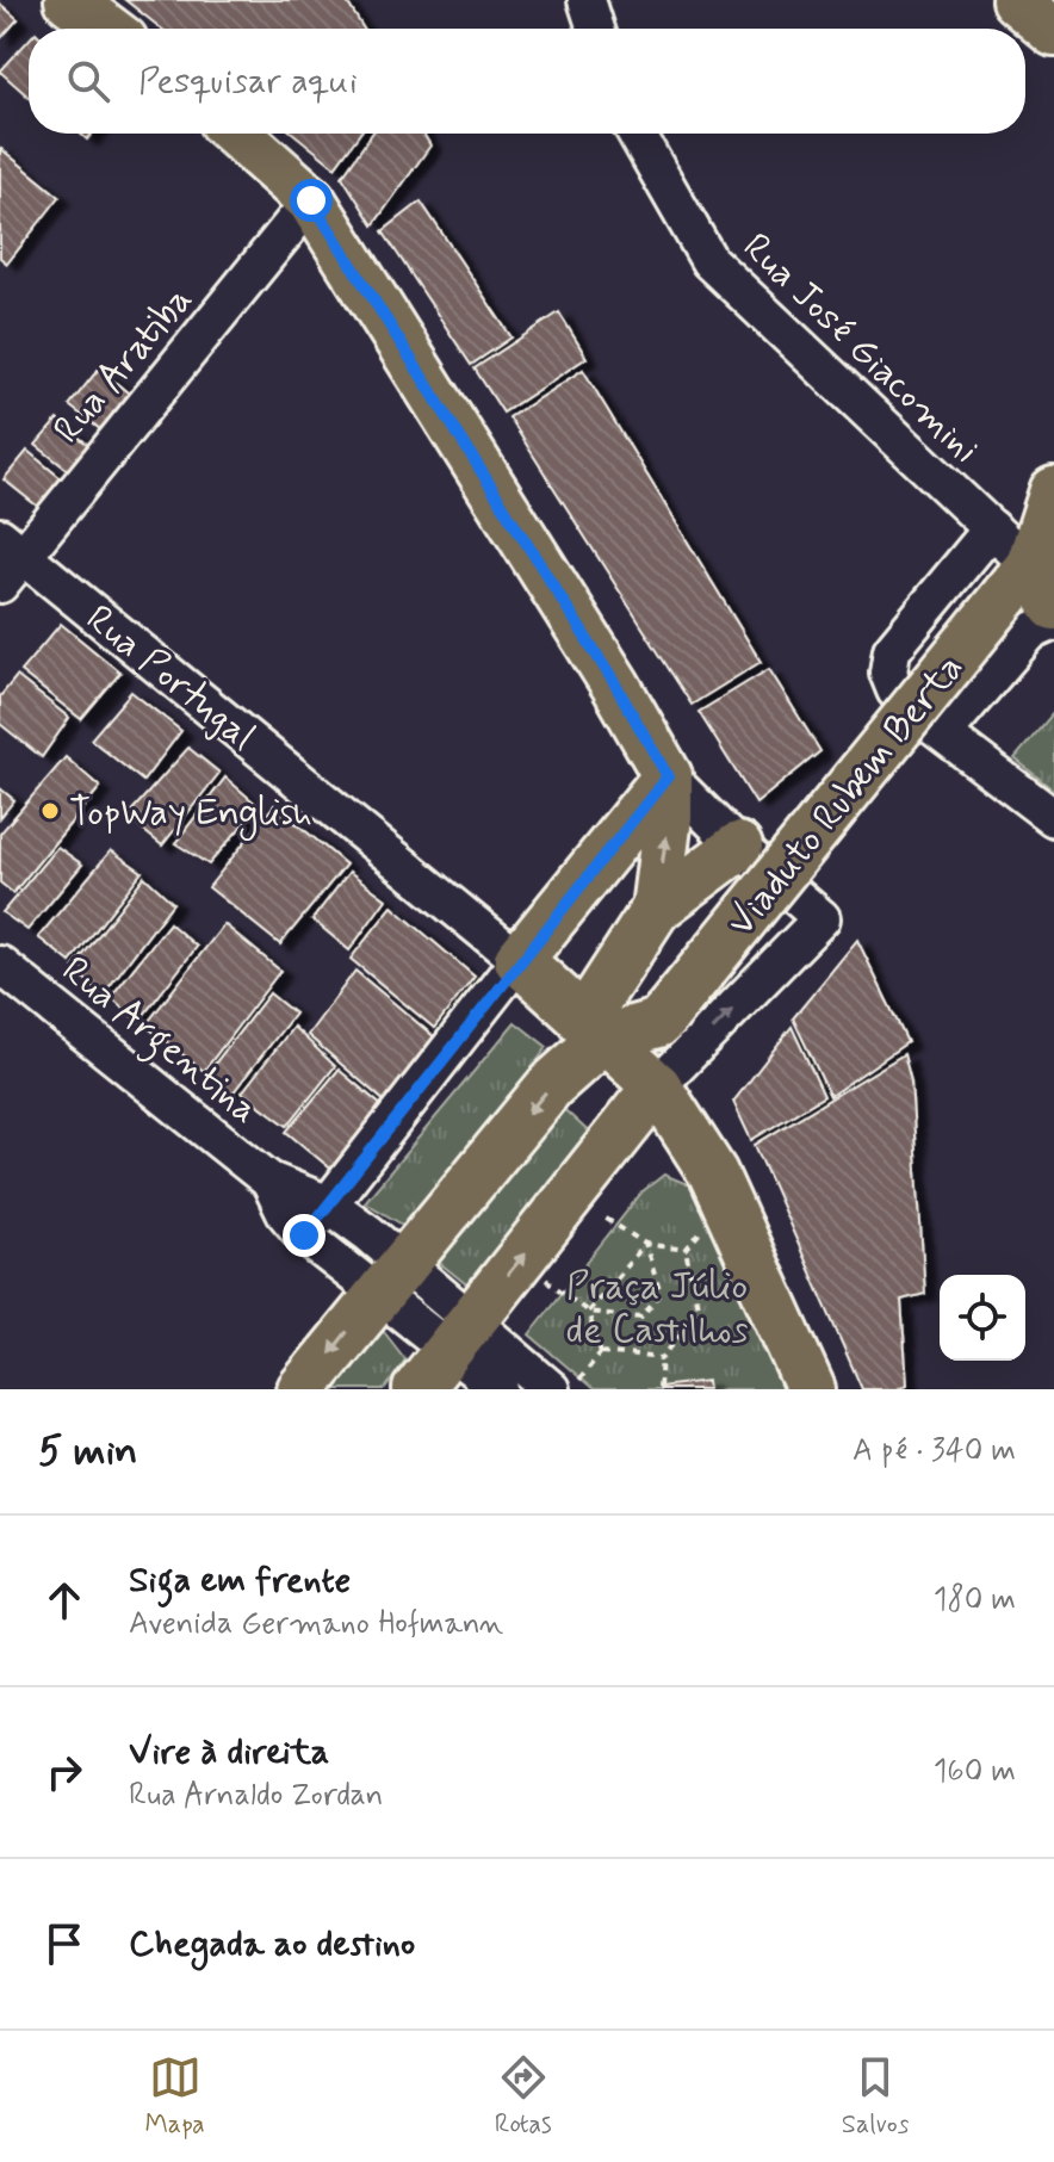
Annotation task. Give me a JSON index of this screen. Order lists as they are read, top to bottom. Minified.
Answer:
{"streets":{"main road":["Rua Portugal","Viaduto Rubem Berta"],"street":["Rua José Giacomini","Rua Aratiba","Rua Argentina"]},"crossings":[["Rua José Giacomini","Viaduto Rubem Berta"],["Rua Aratiba","Rua Portugal"]],"parks":["Praça Júlio de Castilhos"],"places":["TopWay English"],"page":{"search":"Pesquisar aqui","heading":["5 min","A pé · 340 m"],"list":[["Siga em frente","Avenida Germano Hofmann","180 m"],["Vire à direita","Rua Arnaldo Zordan","160 m"],"Chegada ao destino"],"nav":["Mapa","Rotas","Salvos"]}}
